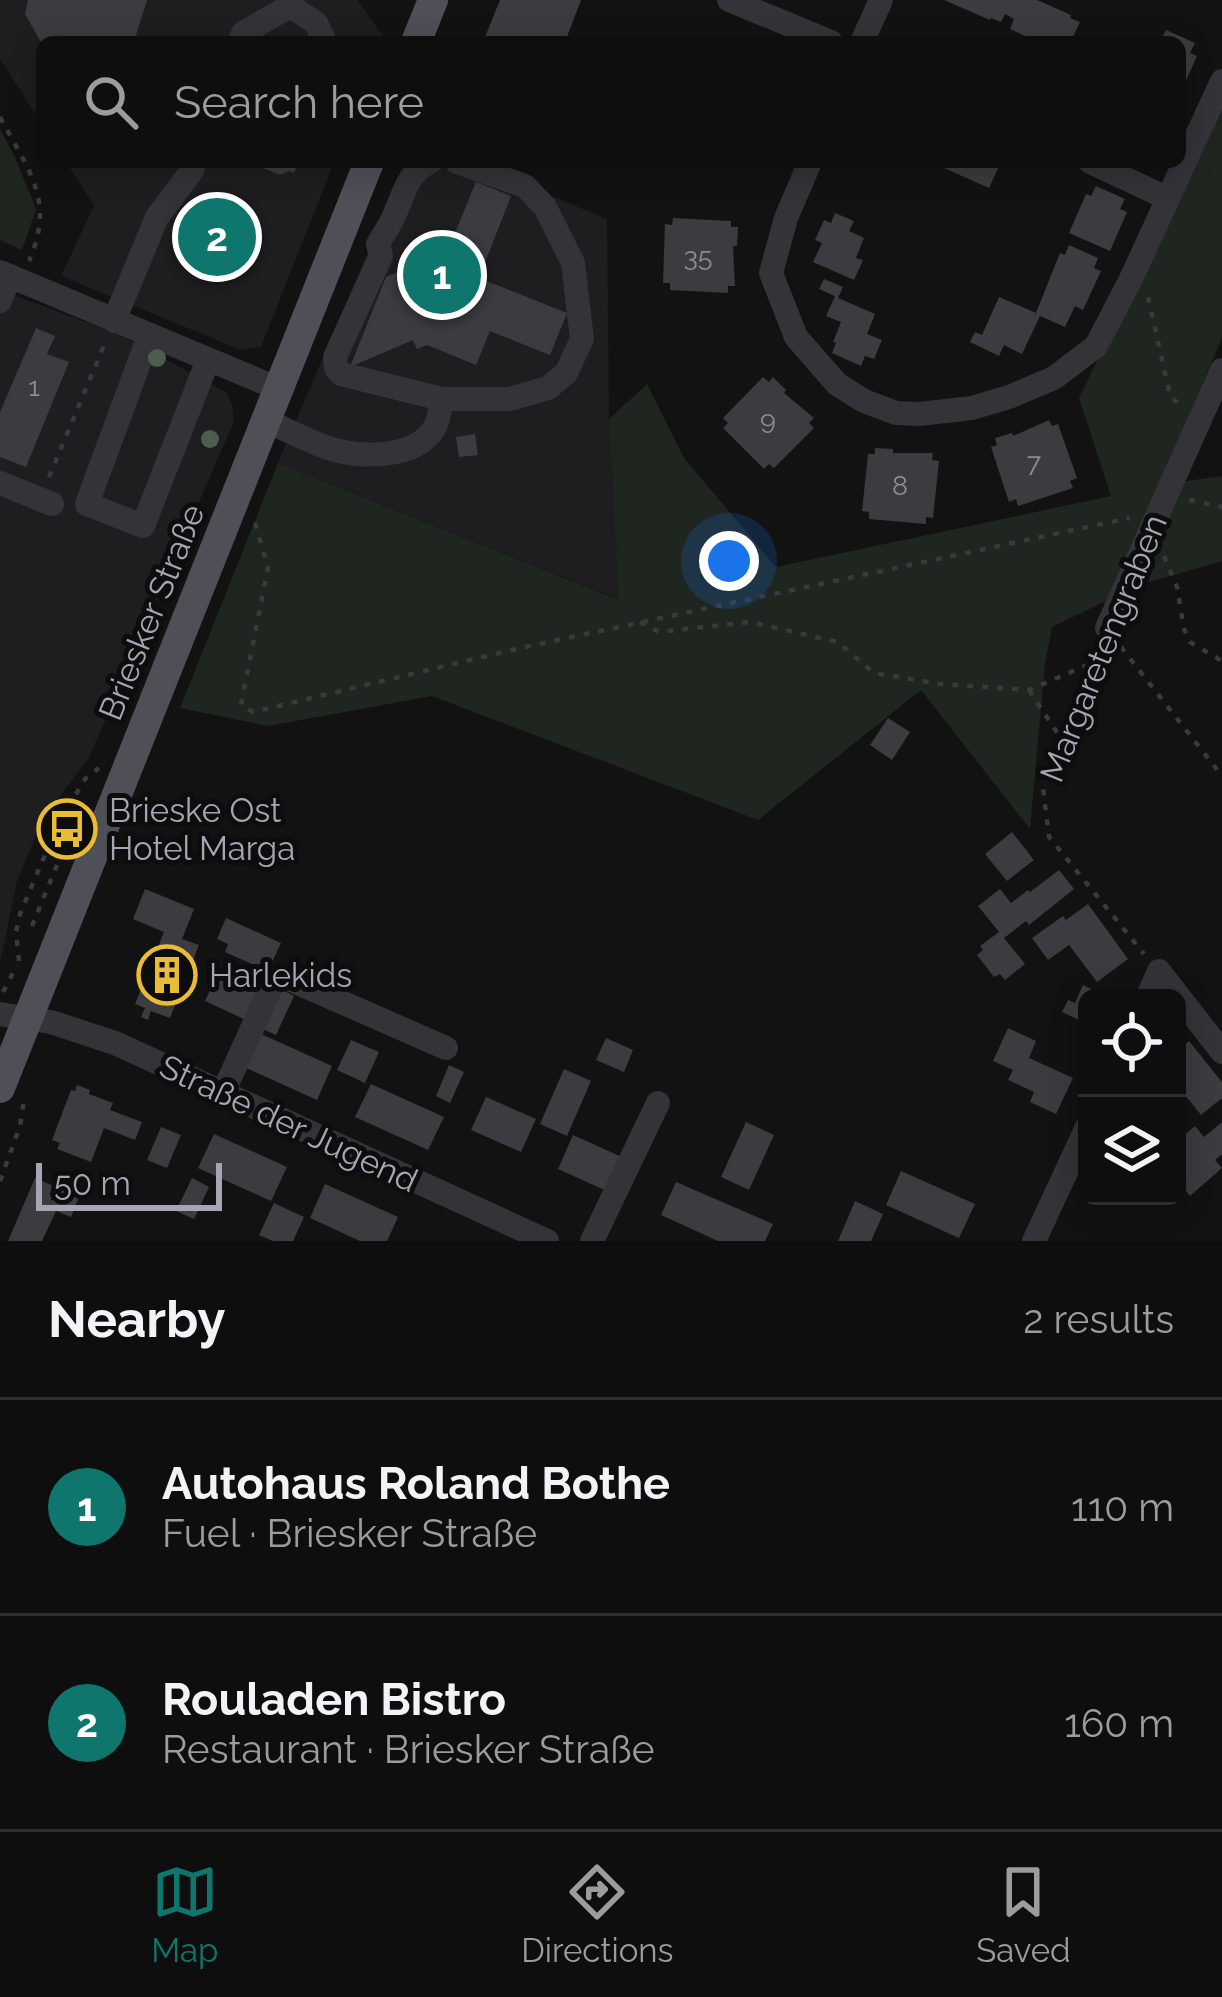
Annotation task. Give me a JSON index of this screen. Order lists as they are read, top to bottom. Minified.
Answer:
{"streets":{"main road":["Briesker Straße"],"street":["Margaretengraben","Straße der Jugend"]},"crossings":[["Briesker Straße","Straße der Jugend"]],"places":{"bus stop":["Brieske Ost Hotel Marga"],"building":["Harlekids"]},"house_numbers":["35","1","9","7","8"],"scale_bar":"50 m","page":{"search":"Search here","pins":["2","1"],"scale":"50 m","heading":["Nearby","2 results"],"list":[{"mark":"1","name":"Autohaus Roland Bothe","note":"Fuel · Briesker Straße","value":"110 m"},{"mark":"2","name":"Rouladen Bistro","note":"Restaurant · Briesker Straße","value":"160 m"}],"nav":["Map","Directions","Saved"]}}
